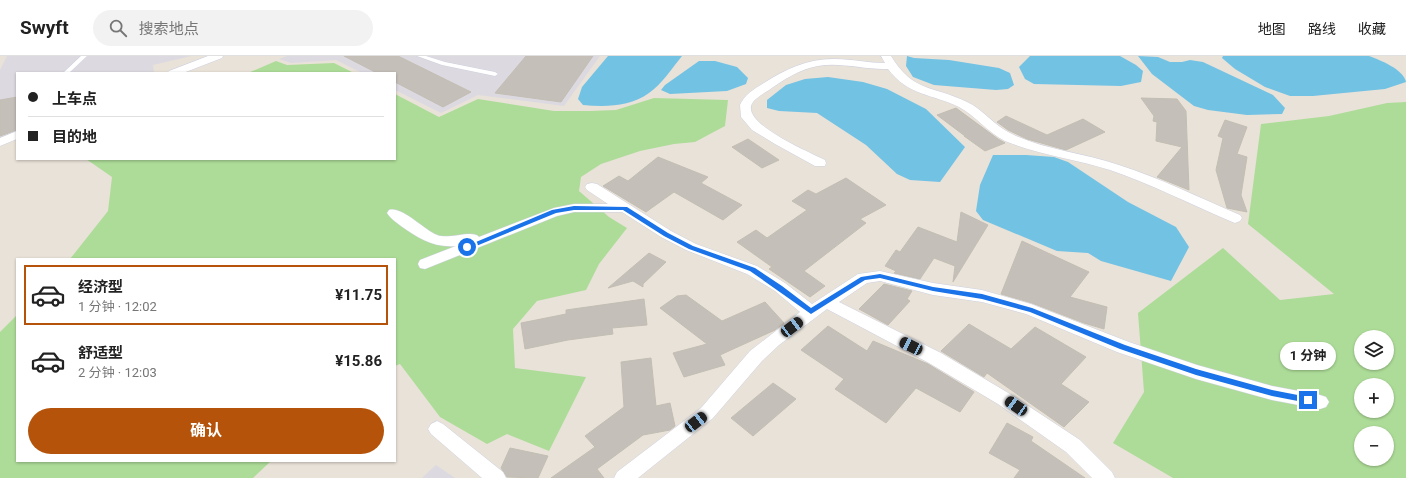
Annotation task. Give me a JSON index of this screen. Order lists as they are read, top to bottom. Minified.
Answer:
{"page":{"header":"Swyft","search":"搜索地点","nav":["地图","路线","收藏"],"banner":["上车点","目的地"],"list":[{"name":"经济型","note":"1 分钟 · 12:02","value":"¥11.75"},{"name":"舒适型","note":"2 分钟 · 12:03","value":"¥15.86"}],"map_buttons":["+","−"],"bubble":"1 分钟","buttons":"确认"}}
